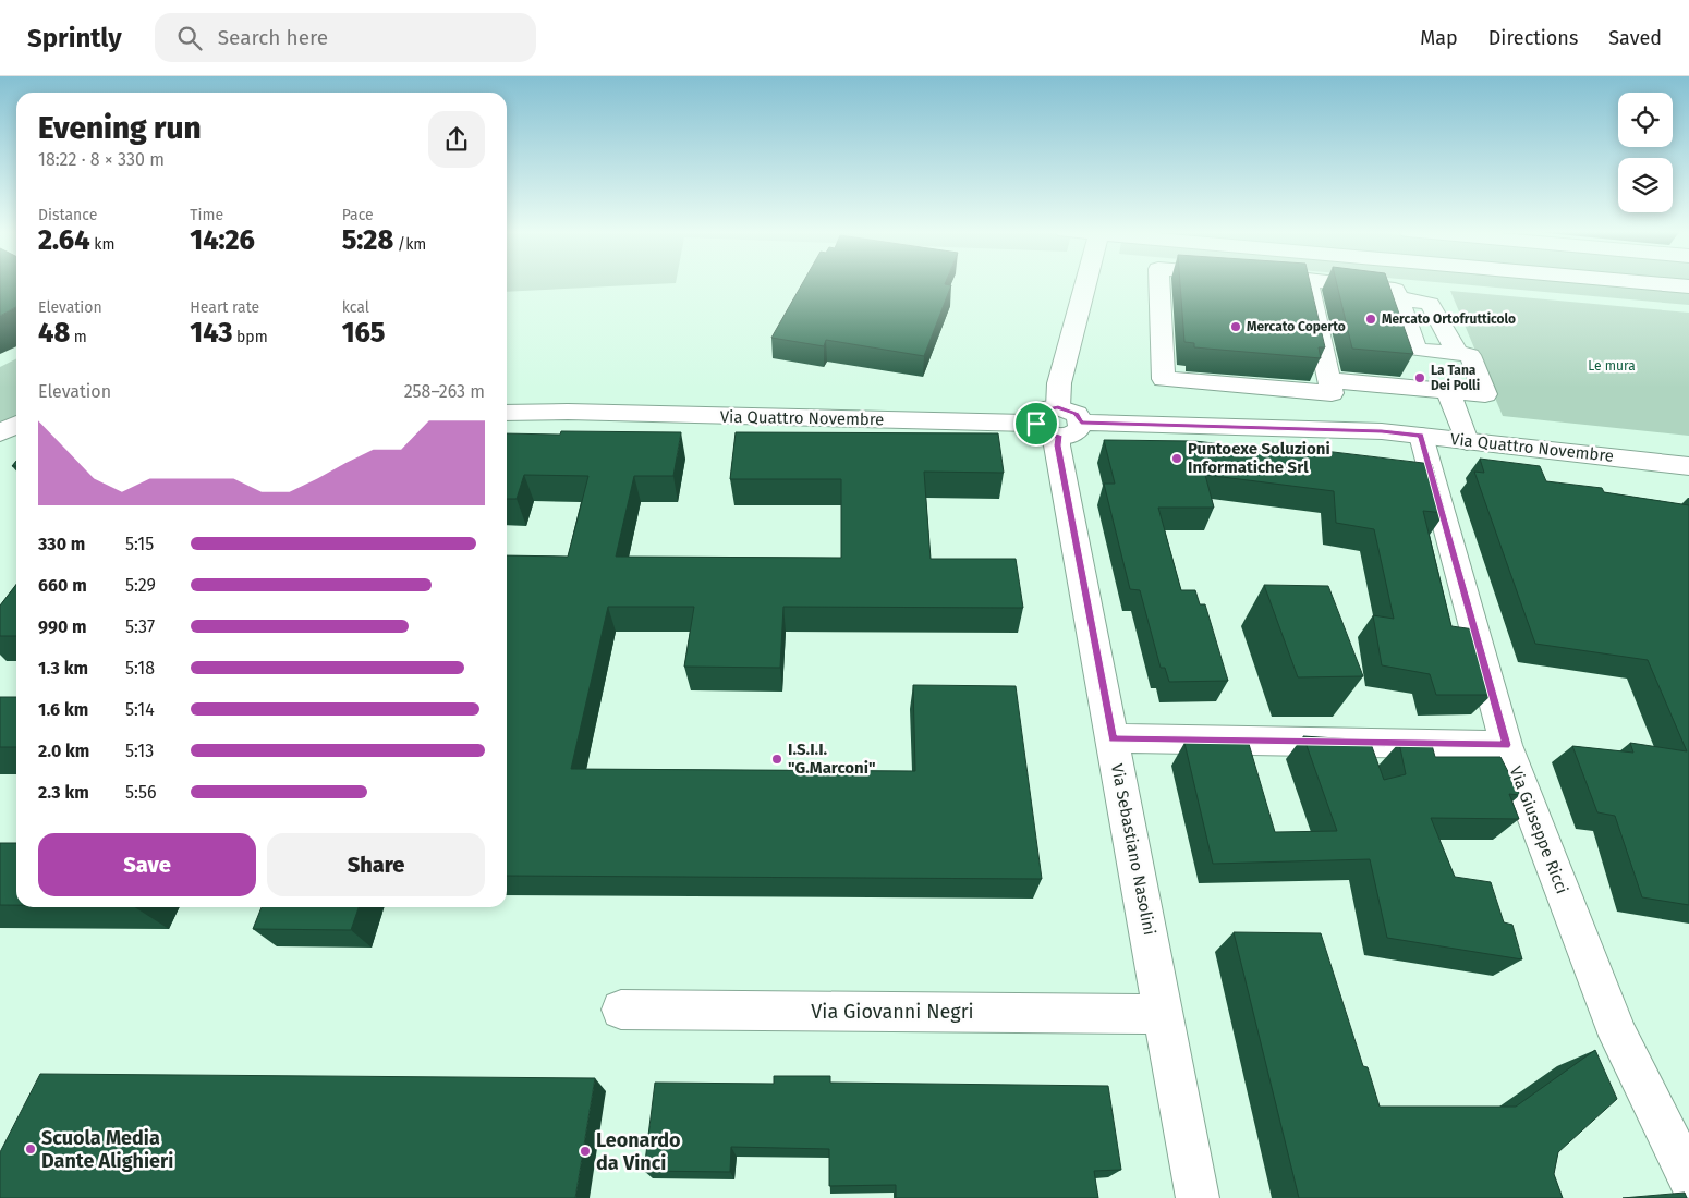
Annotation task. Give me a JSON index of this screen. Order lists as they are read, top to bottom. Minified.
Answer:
{"streets":{"street":["Via Quattro Novembre","Via Giuseppe Ricci","Via Sebastiano Nasolini","Via Giovanni Negri"]},"crossings":[["Via Quattro Novembre","Via Giuseppe Ricci"],["Via Quattro Novembre","Via Sebastiano Nasolini"],["Via Sebastiano Nasolini","Via Giovanni Negri"]],"parks":["Le mura"],"places":["Mercato Ortofrutticolo","Mercato Coperto","La Tana Dei Polli","Puntoexe Soluzioni Informatiche Srl","I.S.I.I. \"G.Marconi\"","Scuola Media Dante Alighieri","Leonardo da Vinci"],"page":{"header":"Sprintly","search":"Search here","nav":["Map","Directions","Saved"],"heading":["Evening run","18:22 · 8 × 330 m"],"stats":[["Distance","2.64 km"],["Time","14:26"],["Pace","5:28 /km"],["Elevation","48 m"],["Heart rate","143 bpm"],["kcal","165"]],"chart":["Elevation","258–263 m"],"list":[{"name":"330 m","note":"5:15"},{"name":"660 m","note":"5:29"},{"name":"990 m","note":"5:37"},{"name":"1.3 km","note":"5:18"},{"name":"1.6 km","note":"5:14"},{"name":"2.0 km","note":"5:13"},{"name":"2.3 km","note":"5:56"}],"buttons":["Save","Share"]}}
